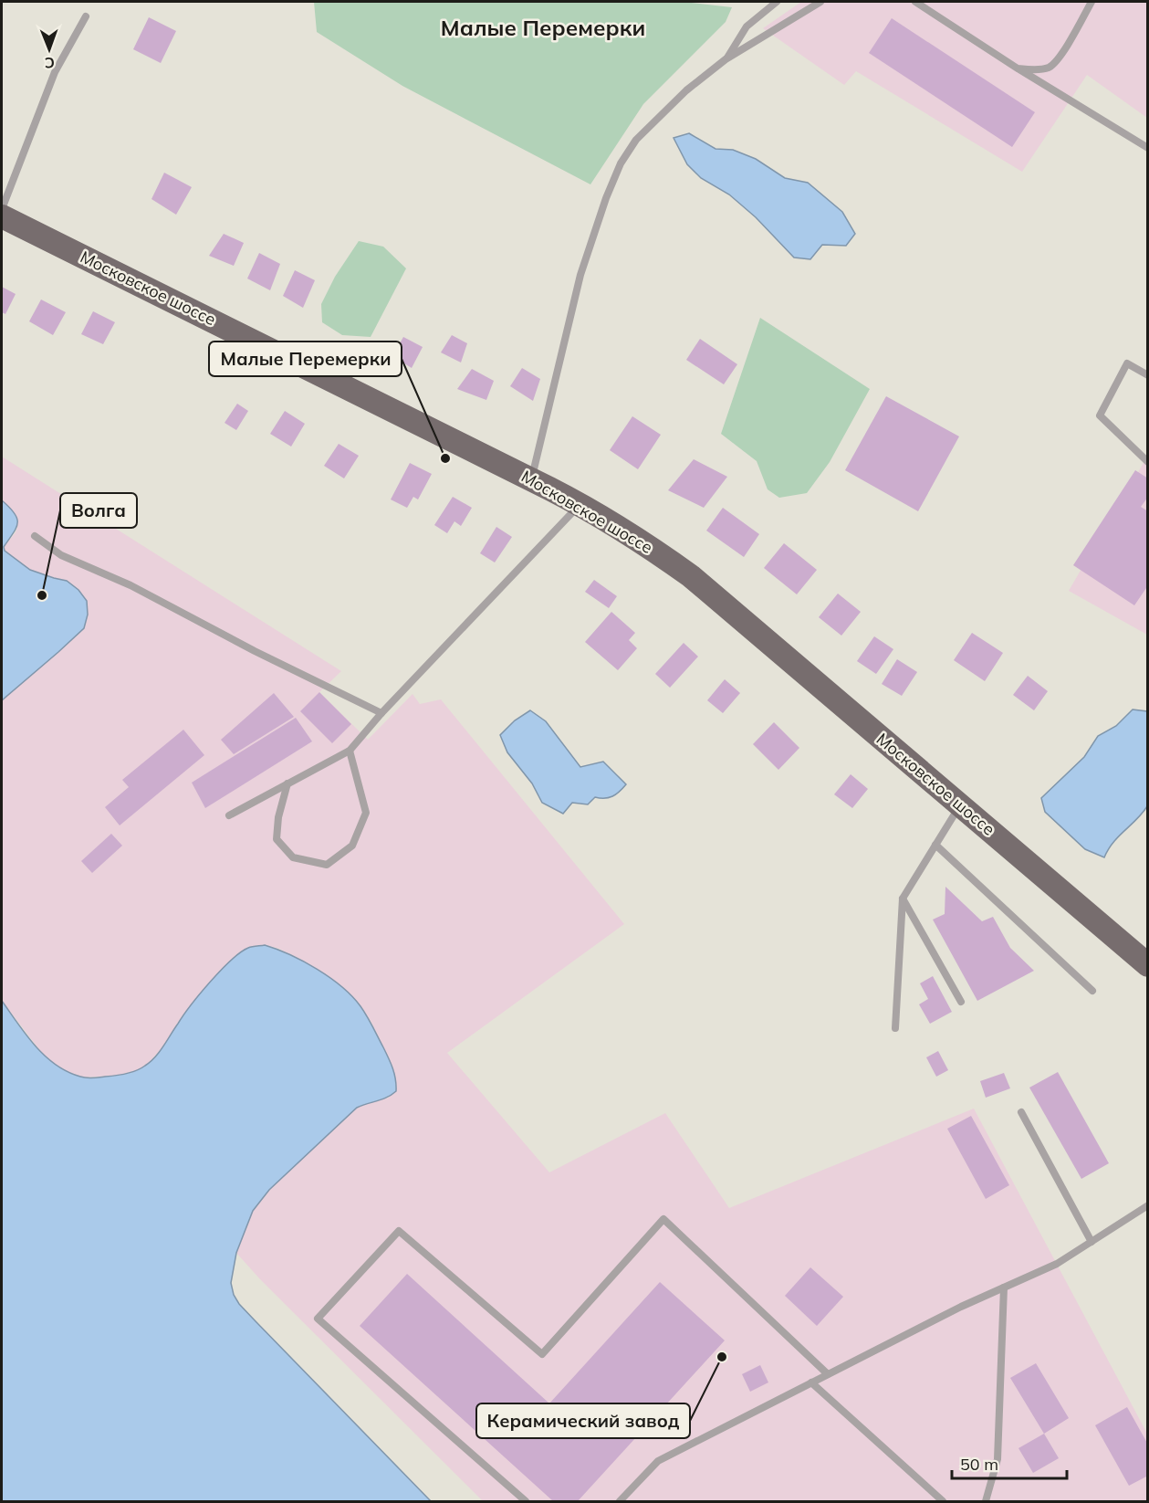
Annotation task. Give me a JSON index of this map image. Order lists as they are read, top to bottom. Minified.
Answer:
{"streets":{"main road":["Московское шоссе"]},"districts":["Малые Перемерки"],"places":["Малые Перемерки","Волга","Керамический завод"],"scale_bar":"50 m","north":"bottom"}
